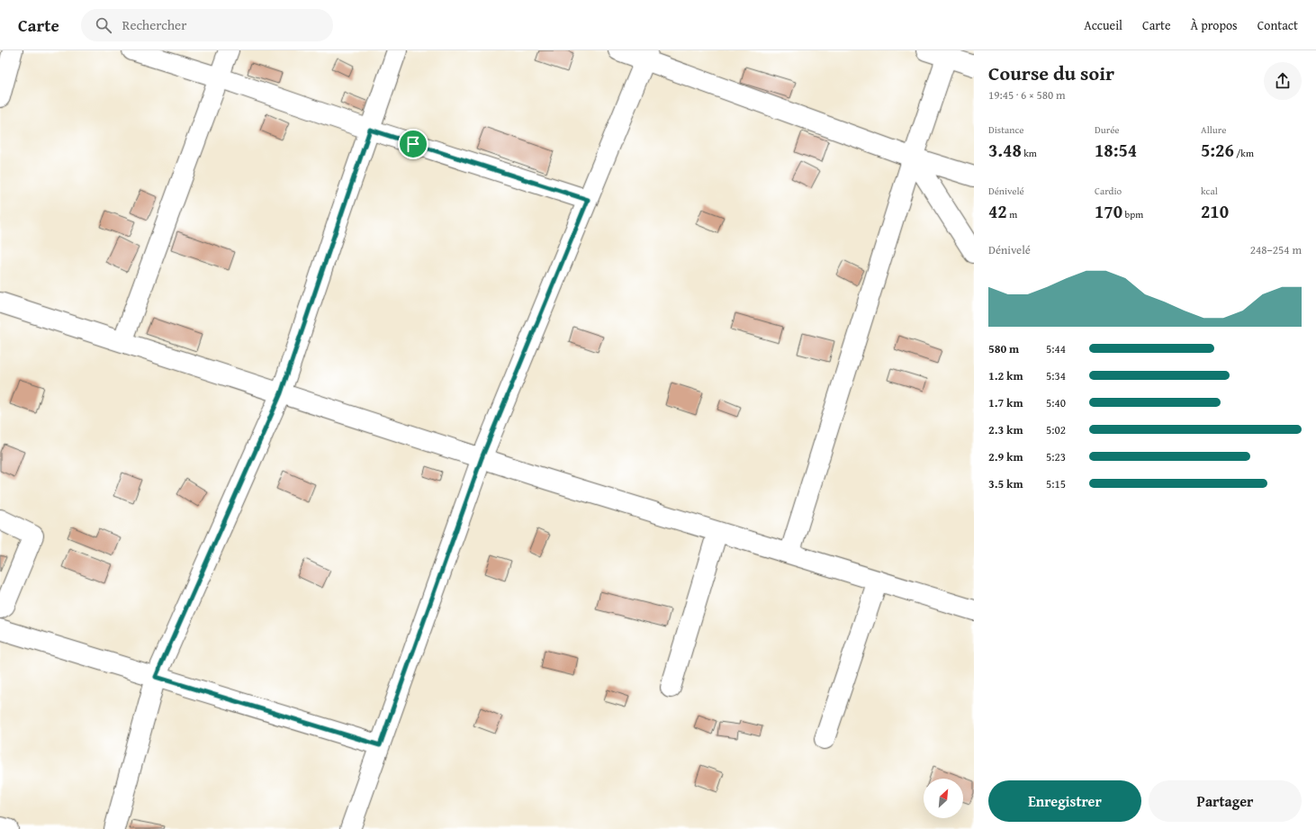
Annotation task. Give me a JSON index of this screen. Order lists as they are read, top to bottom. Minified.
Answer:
{"north":"top right","page":{"header":"Carte","search":"Rechercher","nav":["Accueil","Carte","À propos","Contact"],"heading":["Course du soir","19:45 · 6 × 580 m"],"stats":[["Distance","3.48 km"],["Durée","18:54"],["Allure","5:26 /km"],["Dénivelé","42 m"],["Cardio","170 bpm"],["kcal","210"]],"chart":["Dénivelé","248–254 m"],"list":[{"name":"580 m","note":"5:44"},{"name":"1.2 km","note":"5:34"},{"name":"1.7 km","note":"5:40"},{"name":"2.3 km","note":"5:02"},{"name":"2.9 km","note":"5:23"},{"name":"3.5 km","note":"5:15"}],"buttons":["Enregistrer","Partager"]}}
